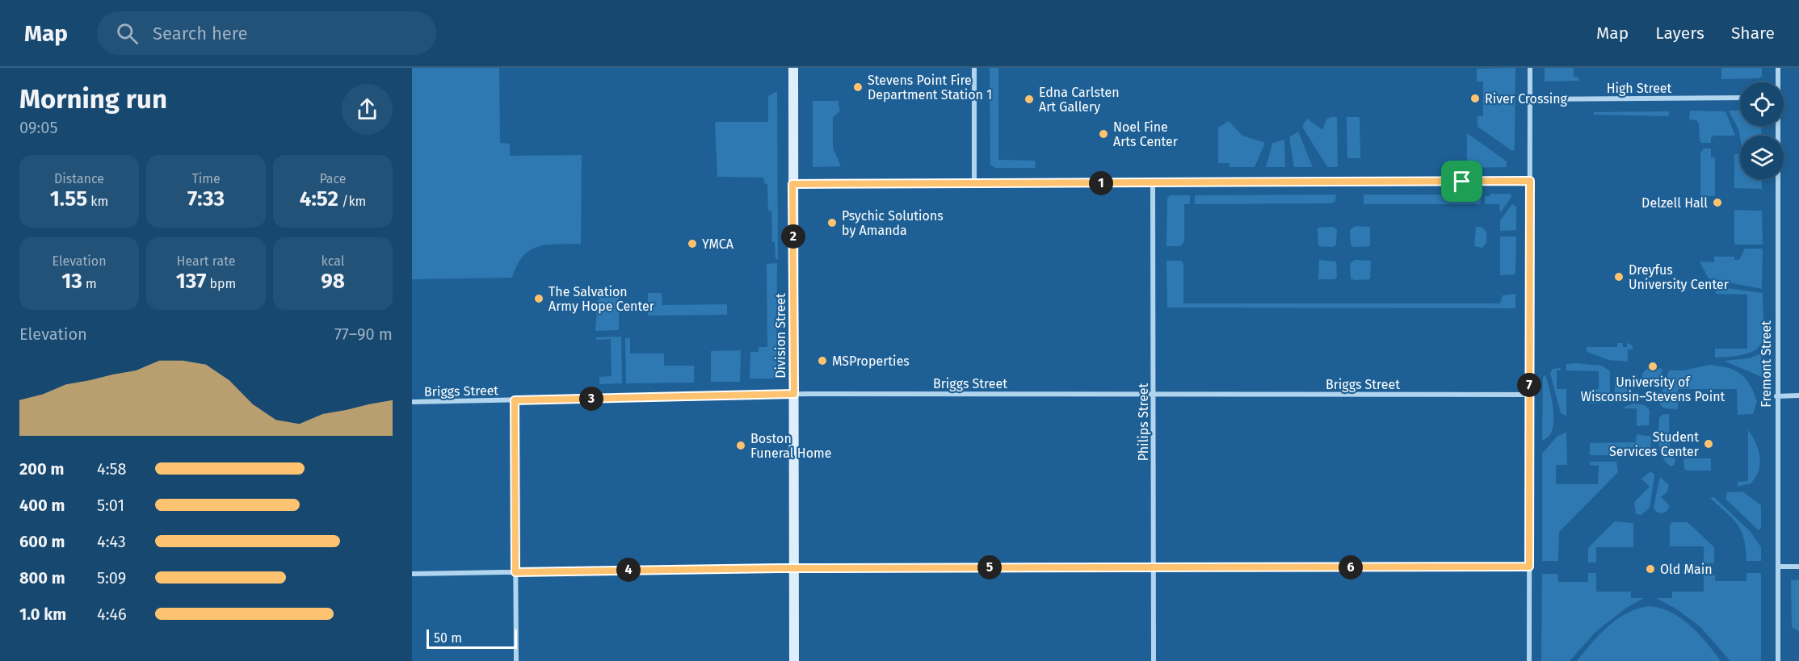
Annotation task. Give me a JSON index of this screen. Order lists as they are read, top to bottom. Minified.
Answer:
{"streets":{"main road":["Division Street"],"street":["High Street","Fremont Street","Briggs Street","Philips Street"]},"crossings":[["Division Street","Briggs Street"],["Briggs Street","Philips Street"]],"places":["Stevens Point Fire Department Station 1","River Crossing","Edna Carlsten Art Gallery","Noel Fine Arts Center","Delzell Hall","Psychic Solutions by Amanda","YMCA","Dreyfus University Center","The Salvation Army Hope Center","MSProperties","University of Wisconsin–Stevens Point","Student Services Center","Boston Funeral Home","Old Main"],"scale_bar":"50 m","page":{"header":"Map","search":"Search here","nav":["Map","Layers","Share"],"heading":["Morning run","09:05"],"stats":[["Distance","1.55 km"],["Time","7:33"],["Pace","4:52 /km"],["Elevation","13 m"],["Heart rate","137 bpm"],["kcal","98"]],"pins":["1","2","7","3","5","6","4"],"chart":["Elevation","77–90 m"],"list":[{"name":"200 m","note":"4:58"},{"name":"400 m","note":"5:01"},{"name":"600 m","note":"4:43"},{"name":"800 m","note":"5:09"},{"name":"1.0 km","note":"4:46"}],"scale":"50 m"}}
